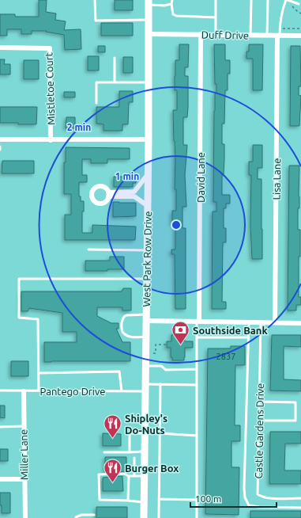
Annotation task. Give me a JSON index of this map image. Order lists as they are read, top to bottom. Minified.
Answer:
{"streets":{"main road":["West Park Row Drive"],"street":["Duff Drive","Mistletoe Court","David Lane","Lisa Lane","Miller Lane"],"lane":["Pantego Drive","Castle Gardens Drive"]},"crossings":[["Duff Drive","David Lane"],["Duff Drive","Lisa Lane"],["Duff Drive","West Park Row Drive"],["West Park Row Drive","Pantego Drive"],["Pantego Drive","Miller Lane"]],"places":{"bank":["Southside Bank"],"restaurant":["Shipley's Do-Nuts","Burger Box"]},"house_numbers":["2837"],"scale_bar":"100 m","rings":["2 min","1 min"]}
